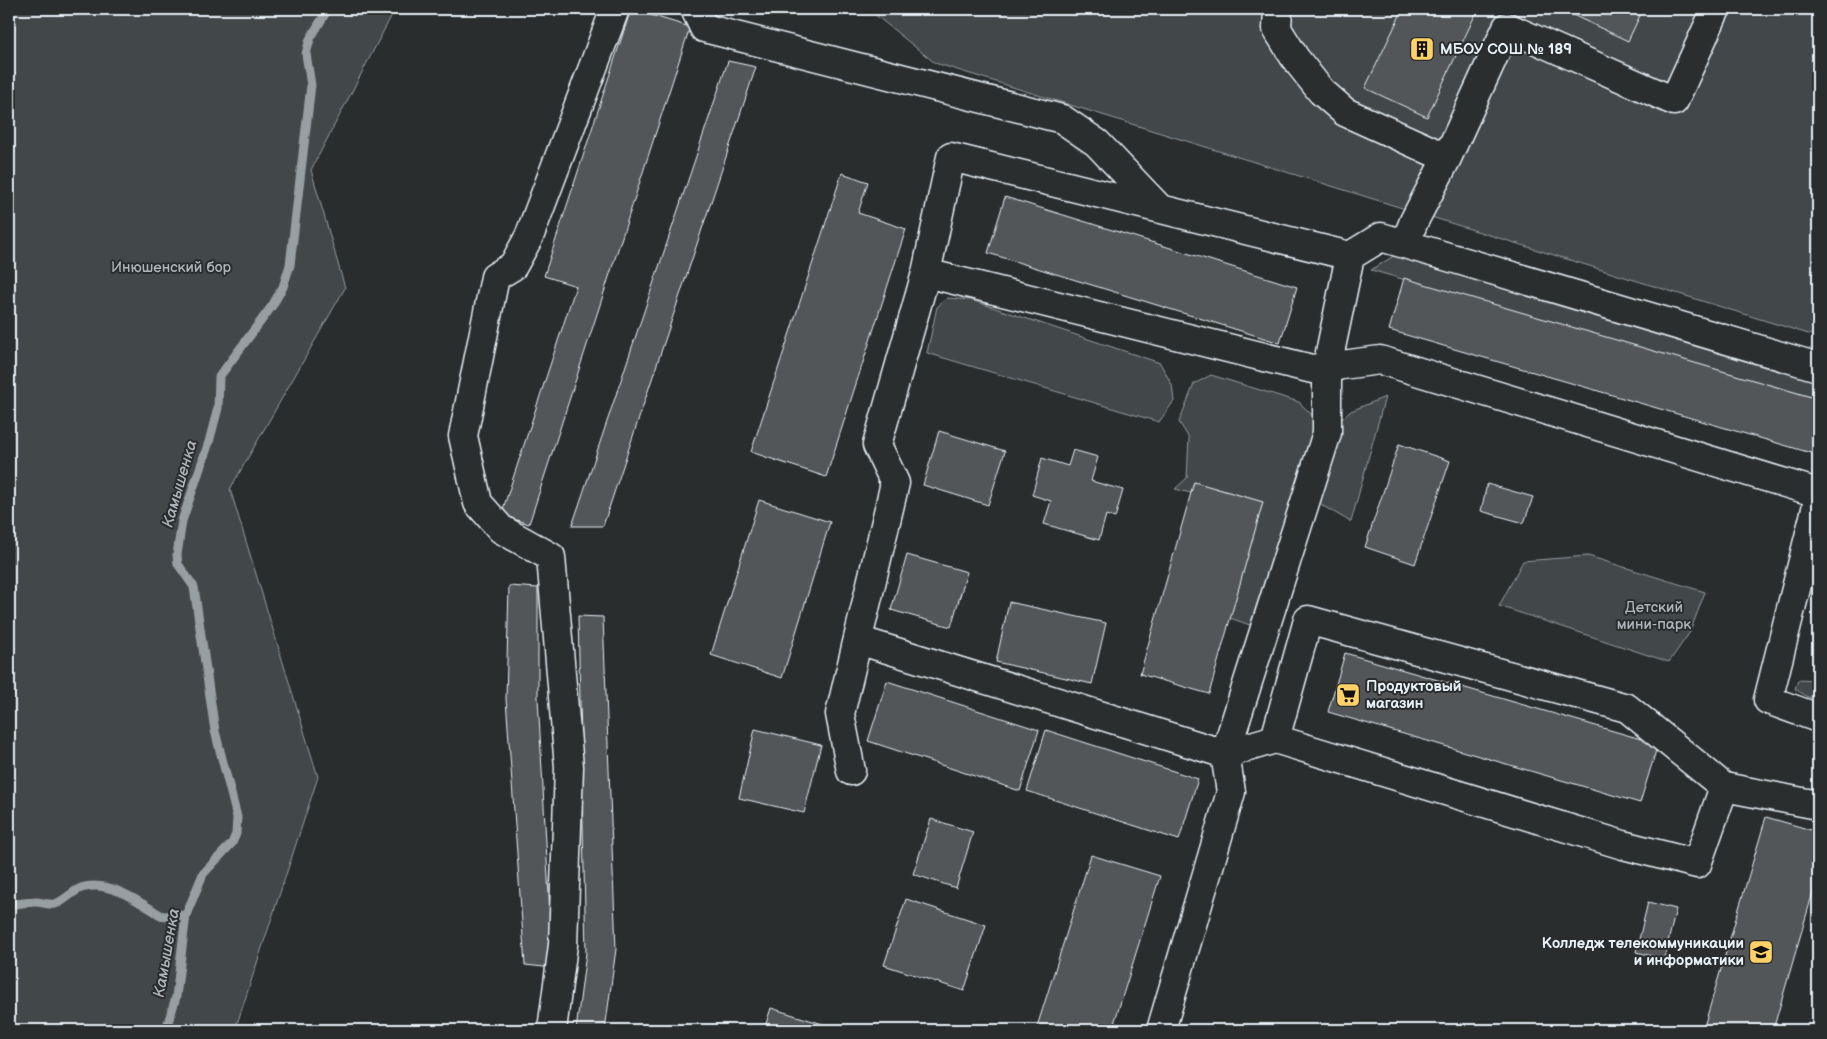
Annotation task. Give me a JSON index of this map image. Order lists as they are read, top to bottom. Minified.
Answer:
{"water":["Камышенка"],"parks":["Инюшенский бор","Детский мини-парк"],"places":{"building":["МБОУ СОШ № 189"],"supermarket":["Продуктовый магазин"],"school or university":["Колледж телекоммуникации и информатики"]}}
